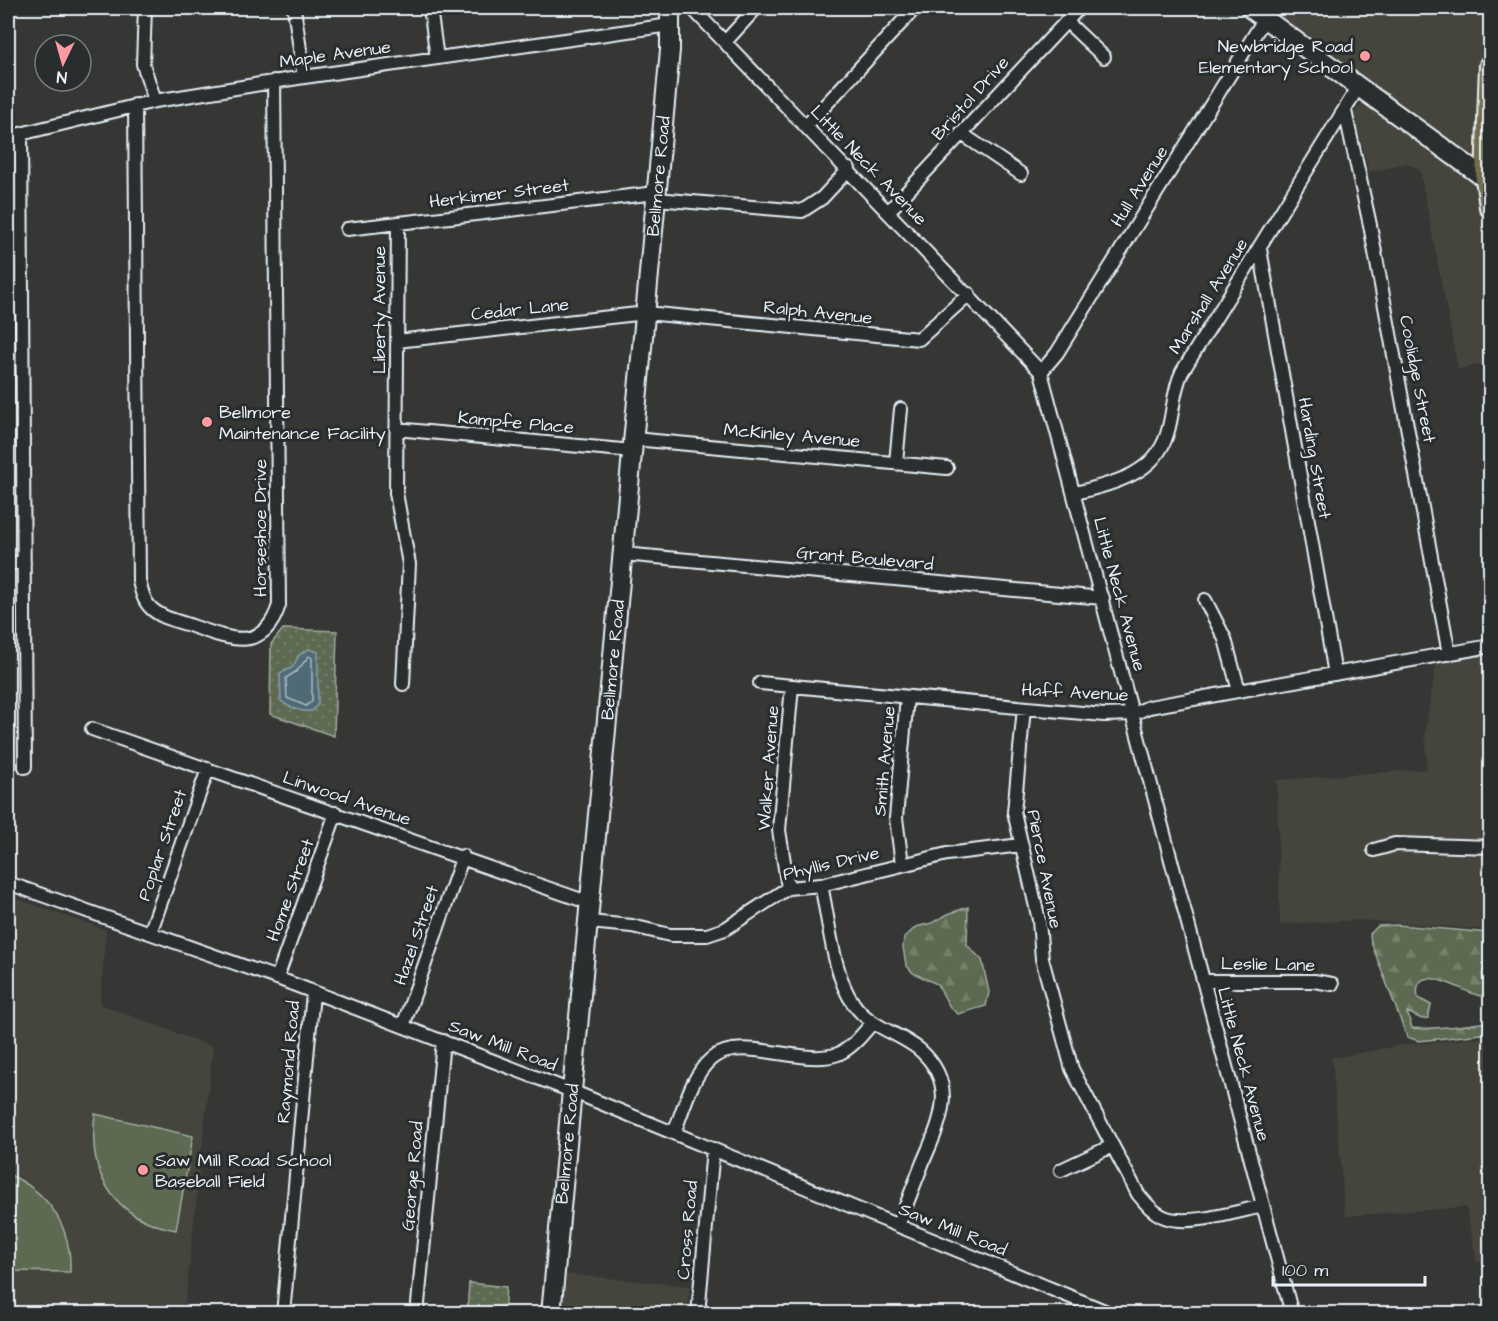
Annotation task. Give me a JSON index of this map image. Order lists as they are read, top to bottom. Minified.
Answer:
{"streets":{"main road":["Bellmore Road"],"street":["Maple Avenue","Bristol Drive","Little Neck Avenue","Hull Avenue","Herkimer Street","Marshall Avenue","Cedar Lane","Liberty Avenue","Ralph Avenue","Coolidge Street","Kampfe Place","McKinley Avenue","Harding Street","Horseshoe Drive","Grant Boulevard","Haff Avenue","Smith Avenue","Walker Avenue","Linwood Avenue","Poplar Street","Phyllis Drive","Pierce Avenue","Home Street","Hazel Street","Leslie Lane","Saw Mill Road","Raymond Road","George Road","Cross Road"]},"crossings":[["Maple Avenue","Bellmore Road"],["Maple Avenue","Horseshoe Drive"],["Bristol Drive","Little Neck Avenue"],["Little Neck Avenue","Hull Avenue"],["Little Neck Avenue","Herkimer Street"],["Little Neck Avenue","Marshall Avenue"],["Little Neck Avenue","Ralph Avenue"],["Little Neck Avenue","Grant Boulevard"],["Little Neck Avenue","Haff Avenue"],["Little Neck Avenue","Pierce Avenue"],["Little Neck Avenue","Leslie Lane"],["Bellmore Road","Herkimer Street"],["Bellmore Road","Cedar Lane"],["Bellmore Road","Ralph Avenue"],["Bellmore Road","Kampfe Place"],["Bellmore Road","McKinley Avenue"],["Bellmore Road","Grant Boulevard"],["Bellmore Road","Linwood Avenue"],["Bellmore Road","Phyllis Drive"],["Bellmore Road","Saw Mill Road"],["Herkimer Street","Liberty Avenue"],["Marshall Avenue","Coolidge Street"],["Marshall Avenue","Harding Street"],["Cedar Lane","Liberty Avenue"],["Cedar Lane","Ralph Avenue"],["Liberty Avenue","Kampfe Place"],["Coolidge Street","Haff Avenue"],["Kampfe Place","McKinley Avenue"],["Harding Street","Haff Avenue"],["Haff Avenue","Smith Avenue"],["Haff Avenue","Walker Avenue"],["Haff Avenue","Pierce Avenue"],["Smith Avenue","Phyllis Drive"],["Walker Avenue","Phyllis Drive"],["Linwood Avenue","Poplar Street"],["Linwood Avenue","Home Street"],["Linwood Avenue","Hazel Street"],["Poplar Street","Saw Mill Road"],["Phyllis Drive","Pierce Avenue"],["Home Street","Saw Mill Road"],["Hazel Street","Saw Mill Road"],["Saw Mill Road","Raymond Road"],["Saw Mill Road","George Road"],["Saw Mill Road","Cross Road"]],"places":["Newbridge Road Elementary School","Bellmore Maintenance Facility","Saw Mill Road School Baseball Field"],"scale_bar":"100 m","north":"bottom"}
